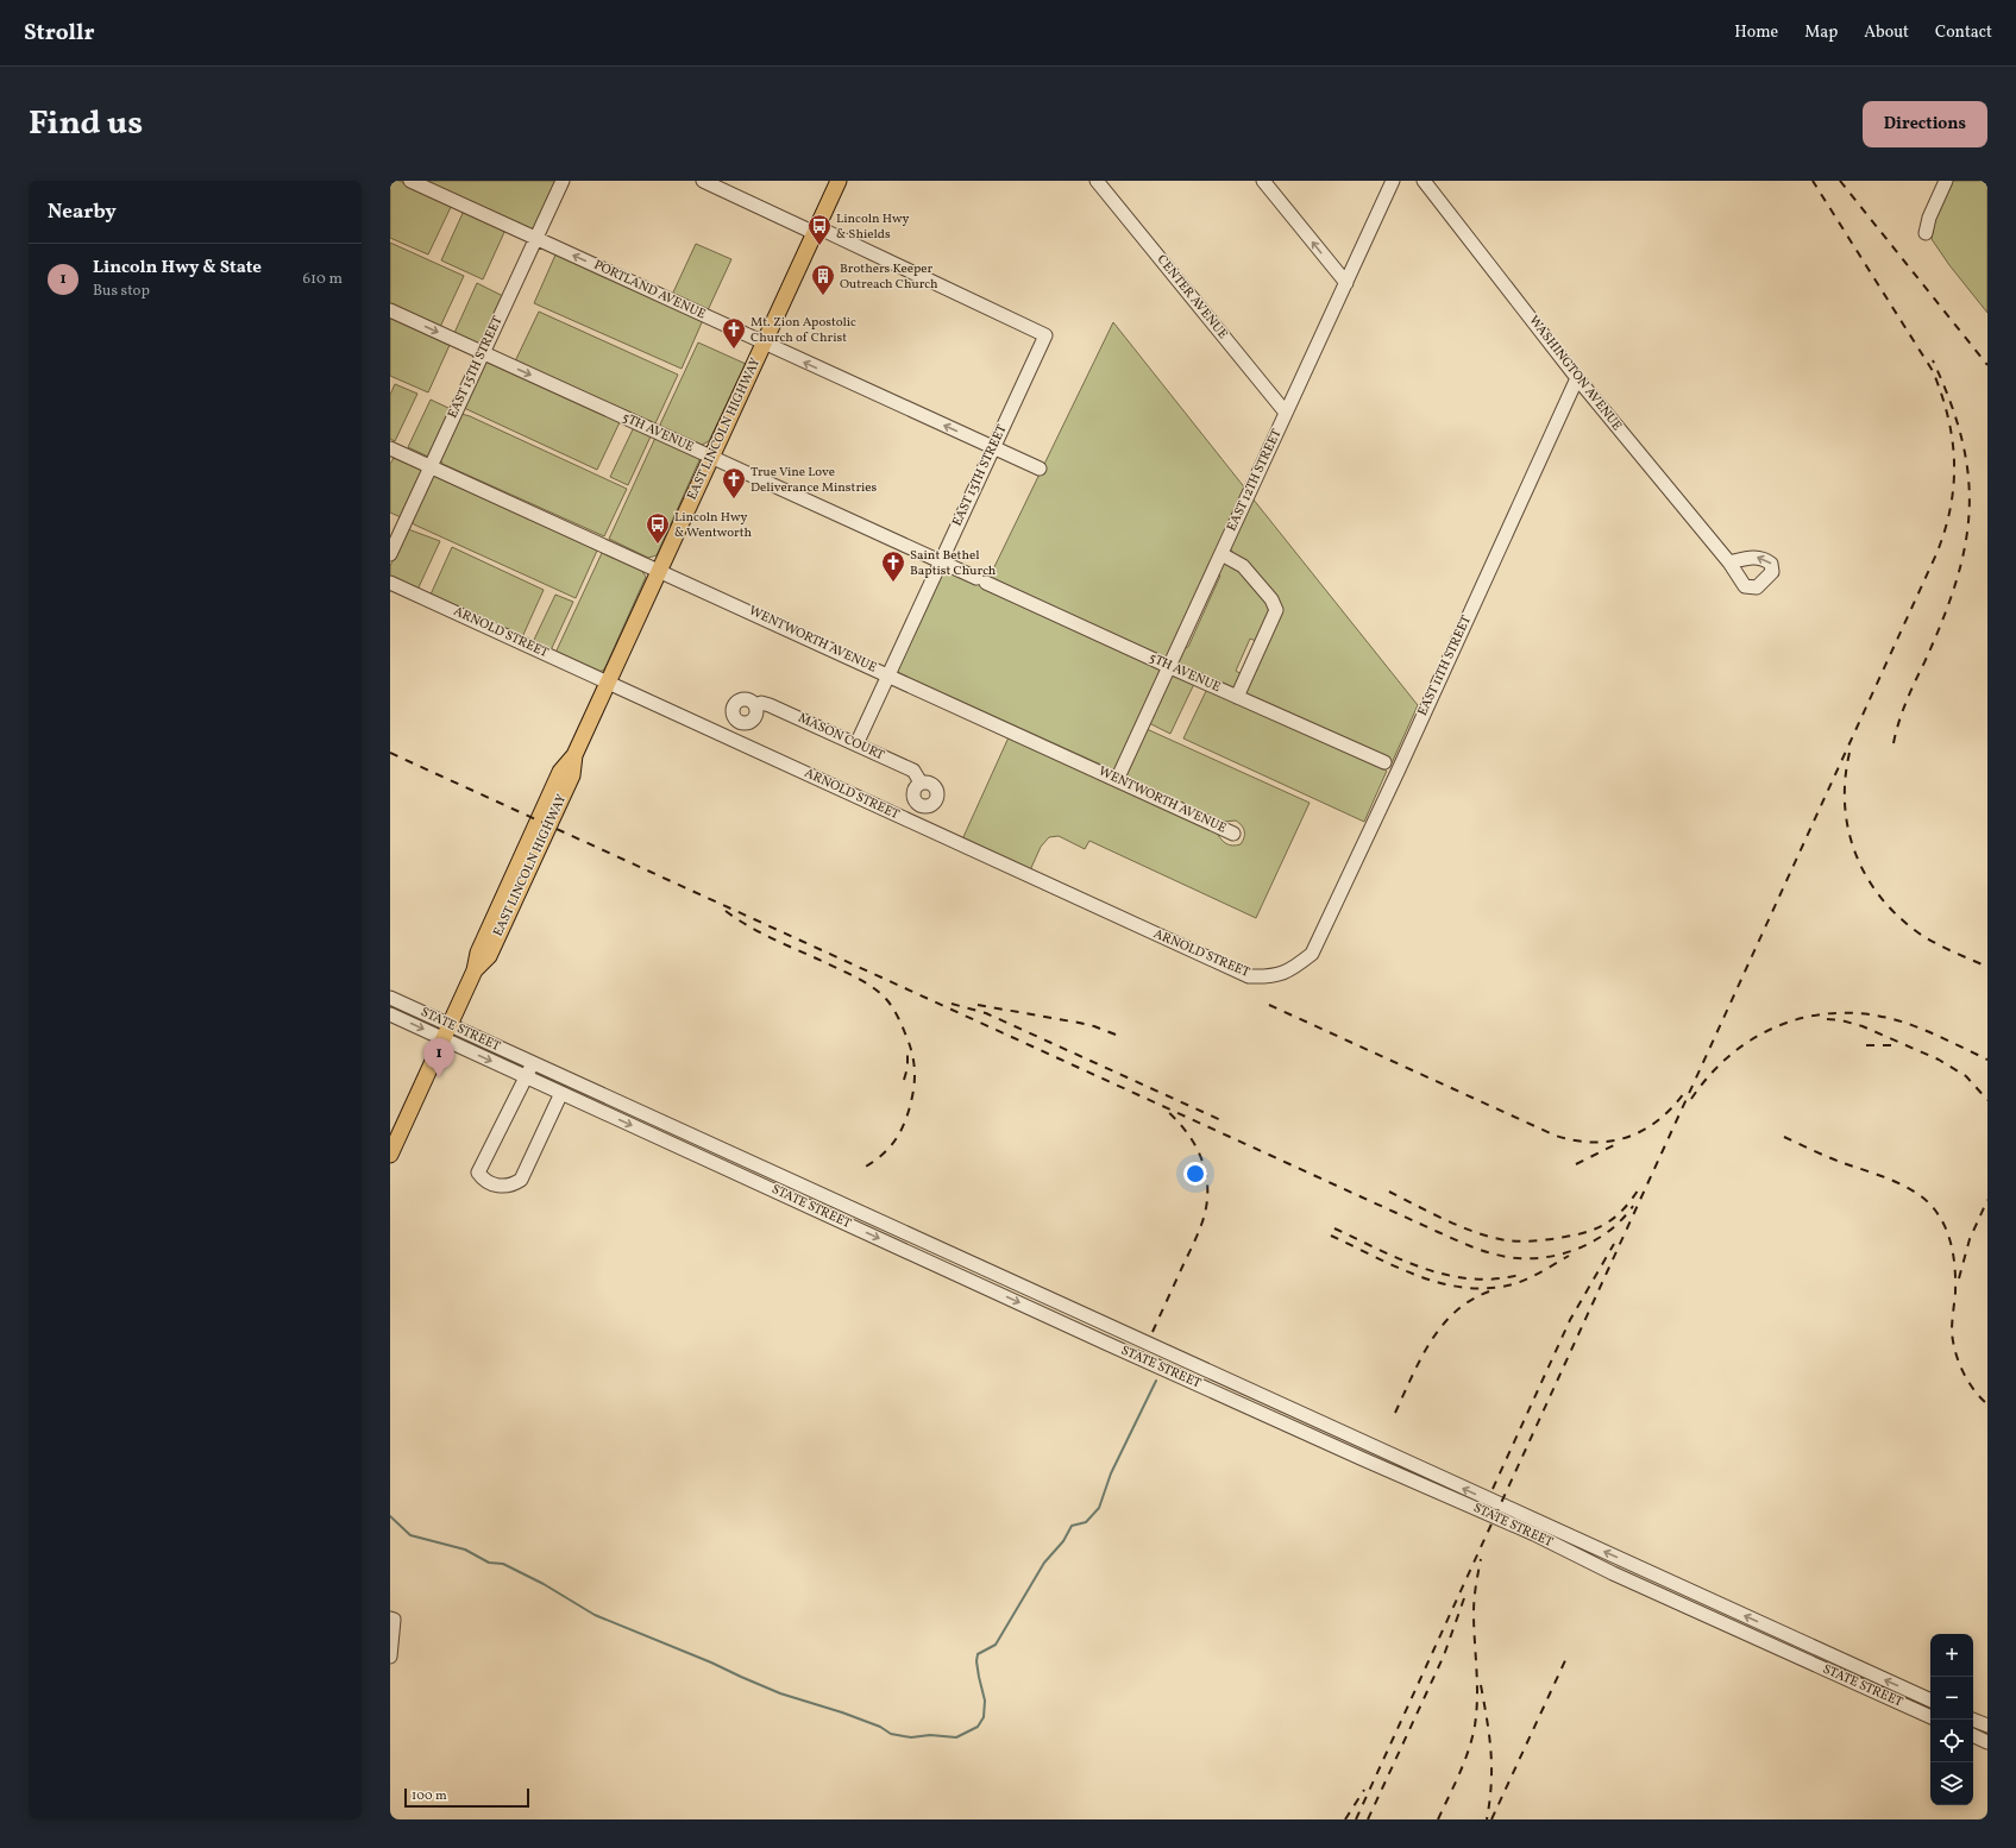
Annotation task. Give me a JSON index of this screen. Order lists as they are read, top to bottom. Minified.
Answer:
{"streets":{"main road":["EAST LINCOLN HIGHWAY"],"street":["PORTLAND AVENUE","CENTER AVENUE","EAST 15TH STREET","WASHINGTON AVENUE","5TH AVENUE","EAST 13TH STREET","EAST 12TH STREET","ARNOLD STREET","WENTWORTH AVENUE","EAST 11TH STREET","MASON COURT","STATE STREET"]},"crossings":[["PORTLAND AVENUE","EAST 15TH STREET"],["PORTLAND AVENUE","EAST LINCOLN HIGHWAY"],["PORTLAND AVENUE","EAST 13TH STREET"],["CENTER AVENUE","EAST 12TH STREET"],["EAST 15TH STREET","5TH AVENUE"],["EAST 15TH STREET","WENTWORTH AVENUE"],["WASHINGTON AVENUE","EAST 11TH STREET"],["EAST LINCOLN HIGHWAY","5TH AVENUE"],["EAST LINCOLN HIGHWAY","EAST 13TH STREET"],["EAST LINCOLN HIGHWAY","ARNOLD STREET"],["EAST LINCOLN HIGHWAY","WENTWORTH AVENUE"],["EAST LINCOLN HIGHWAY","STATE STREET"],["5TH AVENUE","EAST 13TH STREET"],["5TH AVENUE","EAST 12TH STREET"],["EAST 13TH STREET","WENTWORTH AVENUE"],["EAST 13TH STREET","MASON COURT"],["EAST 12TH STREET","WENTWORTH AVENUE"],["ARNOLD STREET","EAST 11TH STREET"]],"one_way":["PORTLAND AVENUE"],"places":{"bus stop":["Lincoln Hwy & Shields","Lincoln Hwy & Wentworth"],"building":["Brothers Keeper Outreach Church"],"church":["Mt. Zion Apostolic Church of Christ","True Vine Love Deliverance Minstries","Saint Bethel Baptist Church"]},"scale_bar":"100 m","page":{"header":"Strollr","nav":["Home","Map","About","Contact"],"title":"Find us","buttons":"Directions","heading":"Nearby","list":[{"mark":"1","name":"Lincoln Hwy & State","note":"Bus stop","value":"610 m"}],"pins":"1","map_buttons":["+","−"],"scale":"100 m"}}
